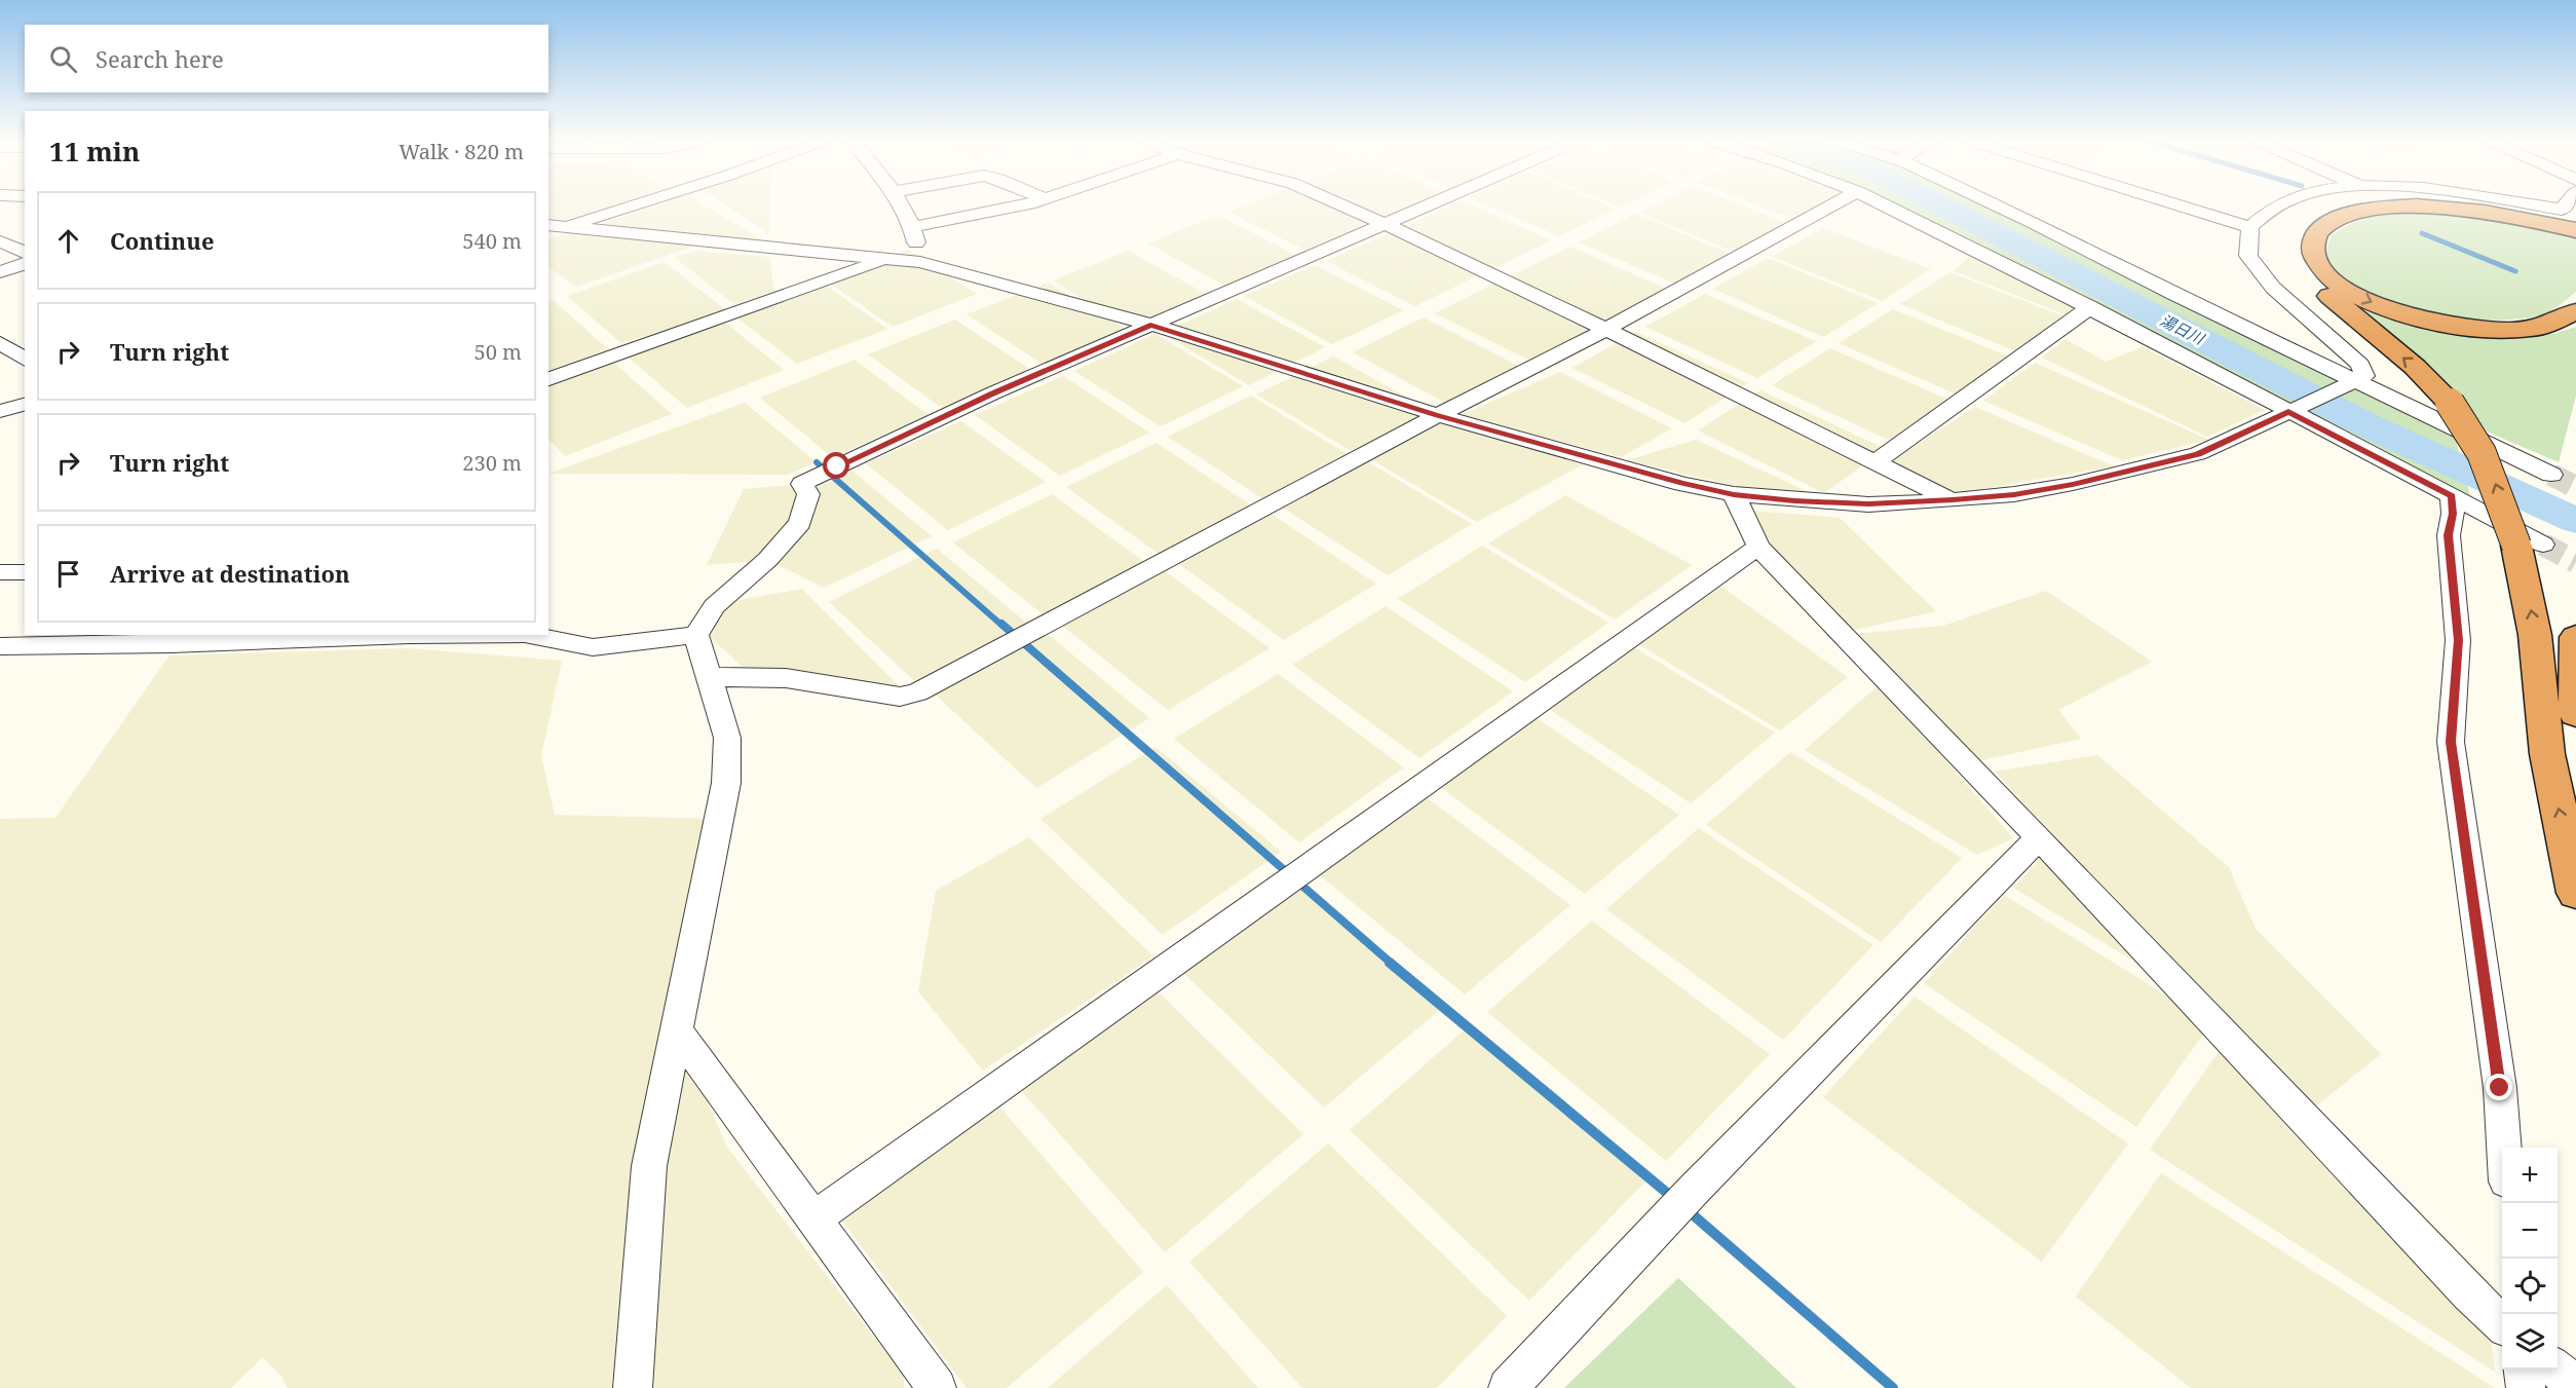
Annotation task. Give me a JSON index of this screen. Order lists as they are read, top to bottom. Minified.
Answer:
{"water":["湯日川"],"page":{"search":"Search here","heading":["11 min","Walk · 820 m"],"list":[["Continue","540 m"],["Turn right","50 m"],["Turn right","230 m"],"Arrive at destination"],"map_buttons":["+","−"]}}
